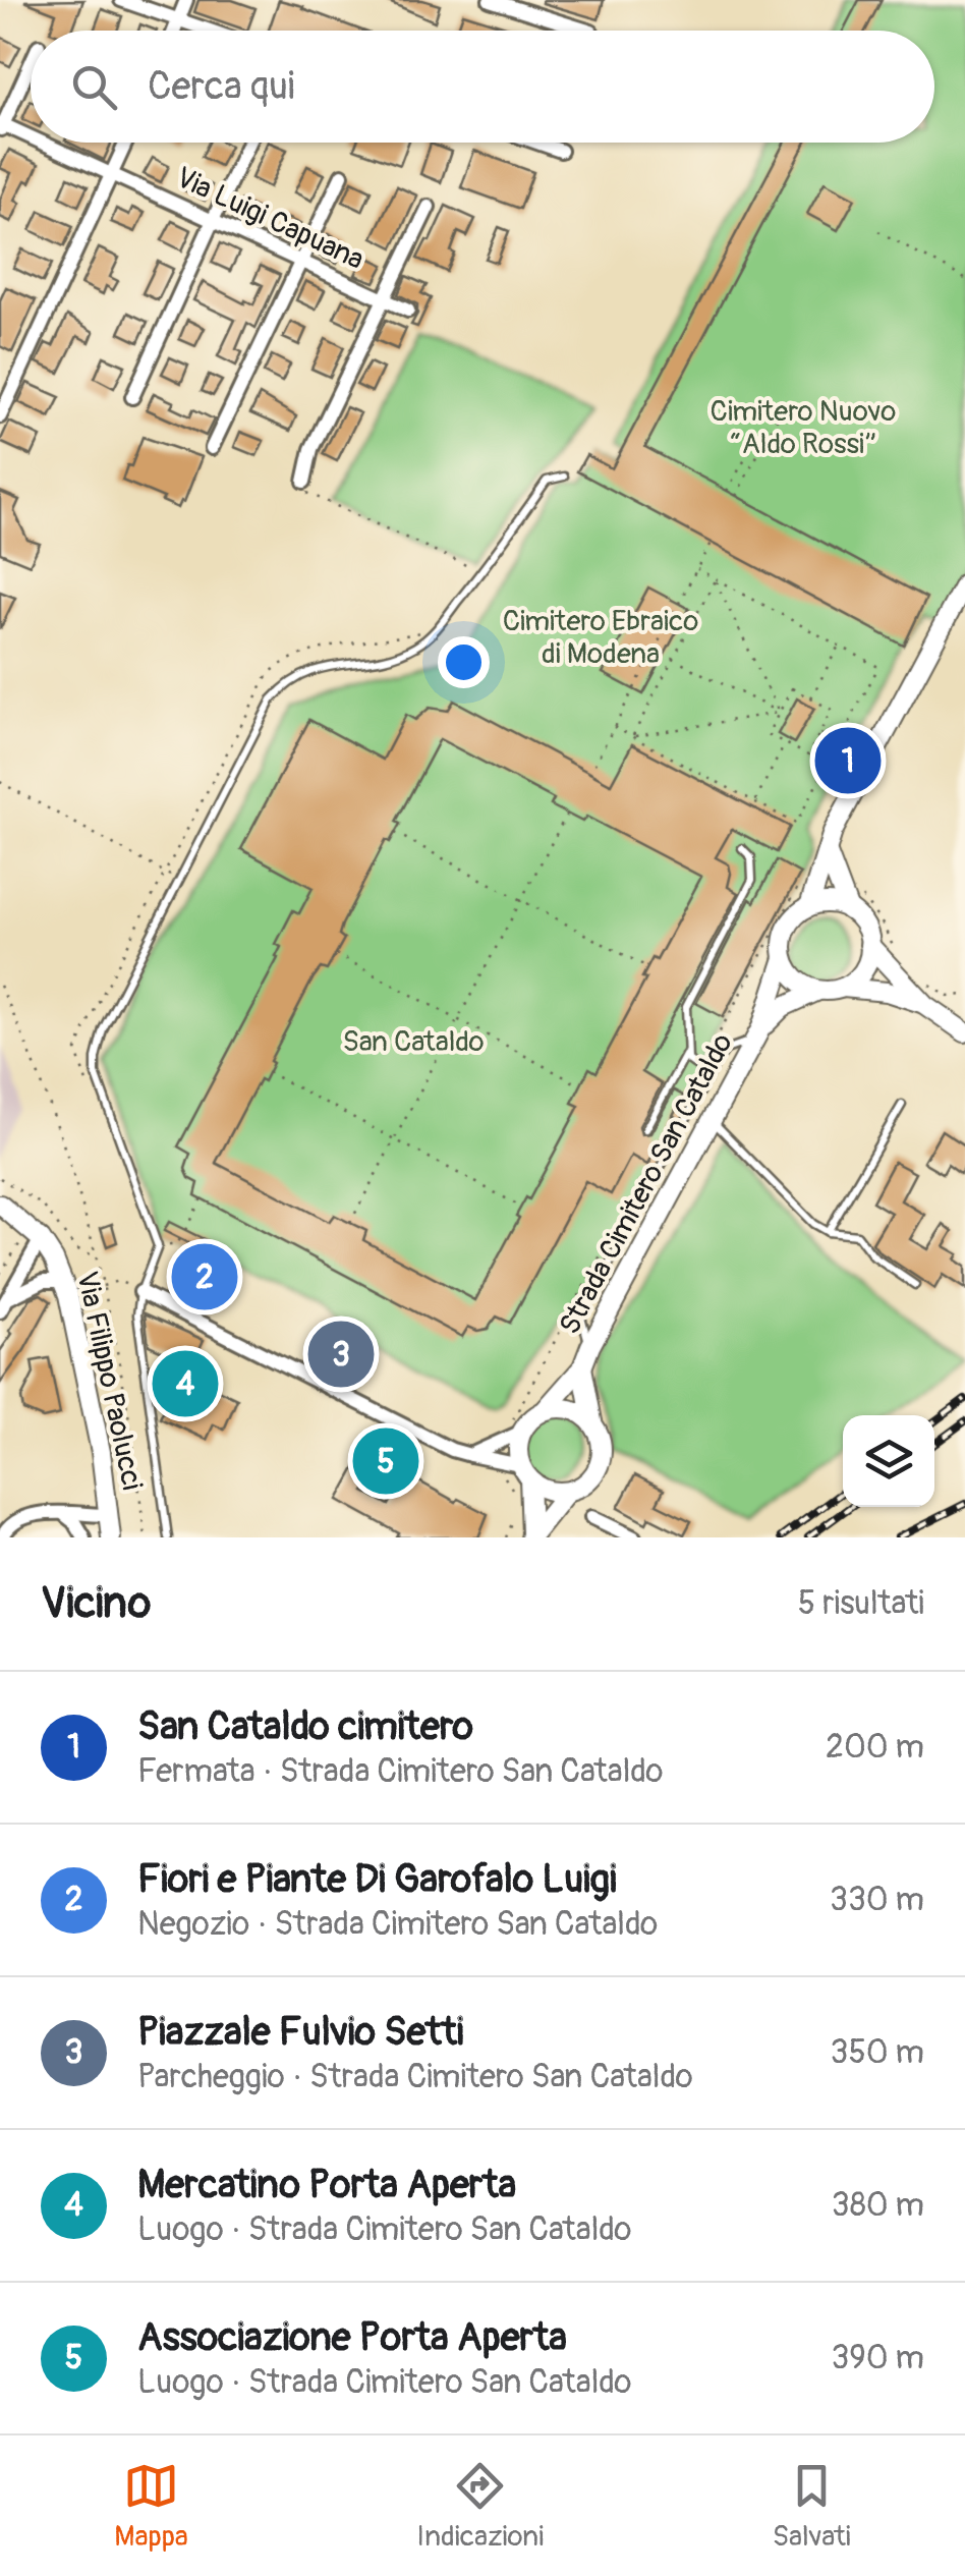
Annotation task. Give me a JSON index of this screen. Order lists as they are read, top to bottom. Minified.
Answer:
{"streets":{"street":["Via Luigi Capuana","Strada Cimitero San Cataldo","Via Filippo Paolucci"]},"parks":["Cimitero Nuovo “Aldo Rossi”","Cimitero Ebraico di Modena","San Cataldo"],"page":{"search":"Cerca qui","pins":["1","2","3","4","5"],"heading":["Vicino","5 risultati"],"list":[{"mark":"1","name":"San Cataldo cimitero","note":"Fermata · Strada Cimitero San Cataldo","value":"200 m"},{"mark":"2","name":"Fiori e Piante Di Garofalo Luigi","note":"Negozio · Strada Cimitero San Cataldo","value":"330 m"},{"mark":"3","name":"Piazzale Fulvio Setti","note":"Parcheggio · Strada Cimitero San Cataldo","value":"350 m"},{"mark":"4","name":"Mercatino Porta Aperta","note":"Luogo · Strada Cimitero San Cataldo","value":"380 m"},{"mark":"5","name":"Associazione Porta Aperta","note":"Luogo · Strada Cimitero San Cataldo","value":"390 m"}],"nav":["Mappa","Indicazioni","Salvati"]}}
